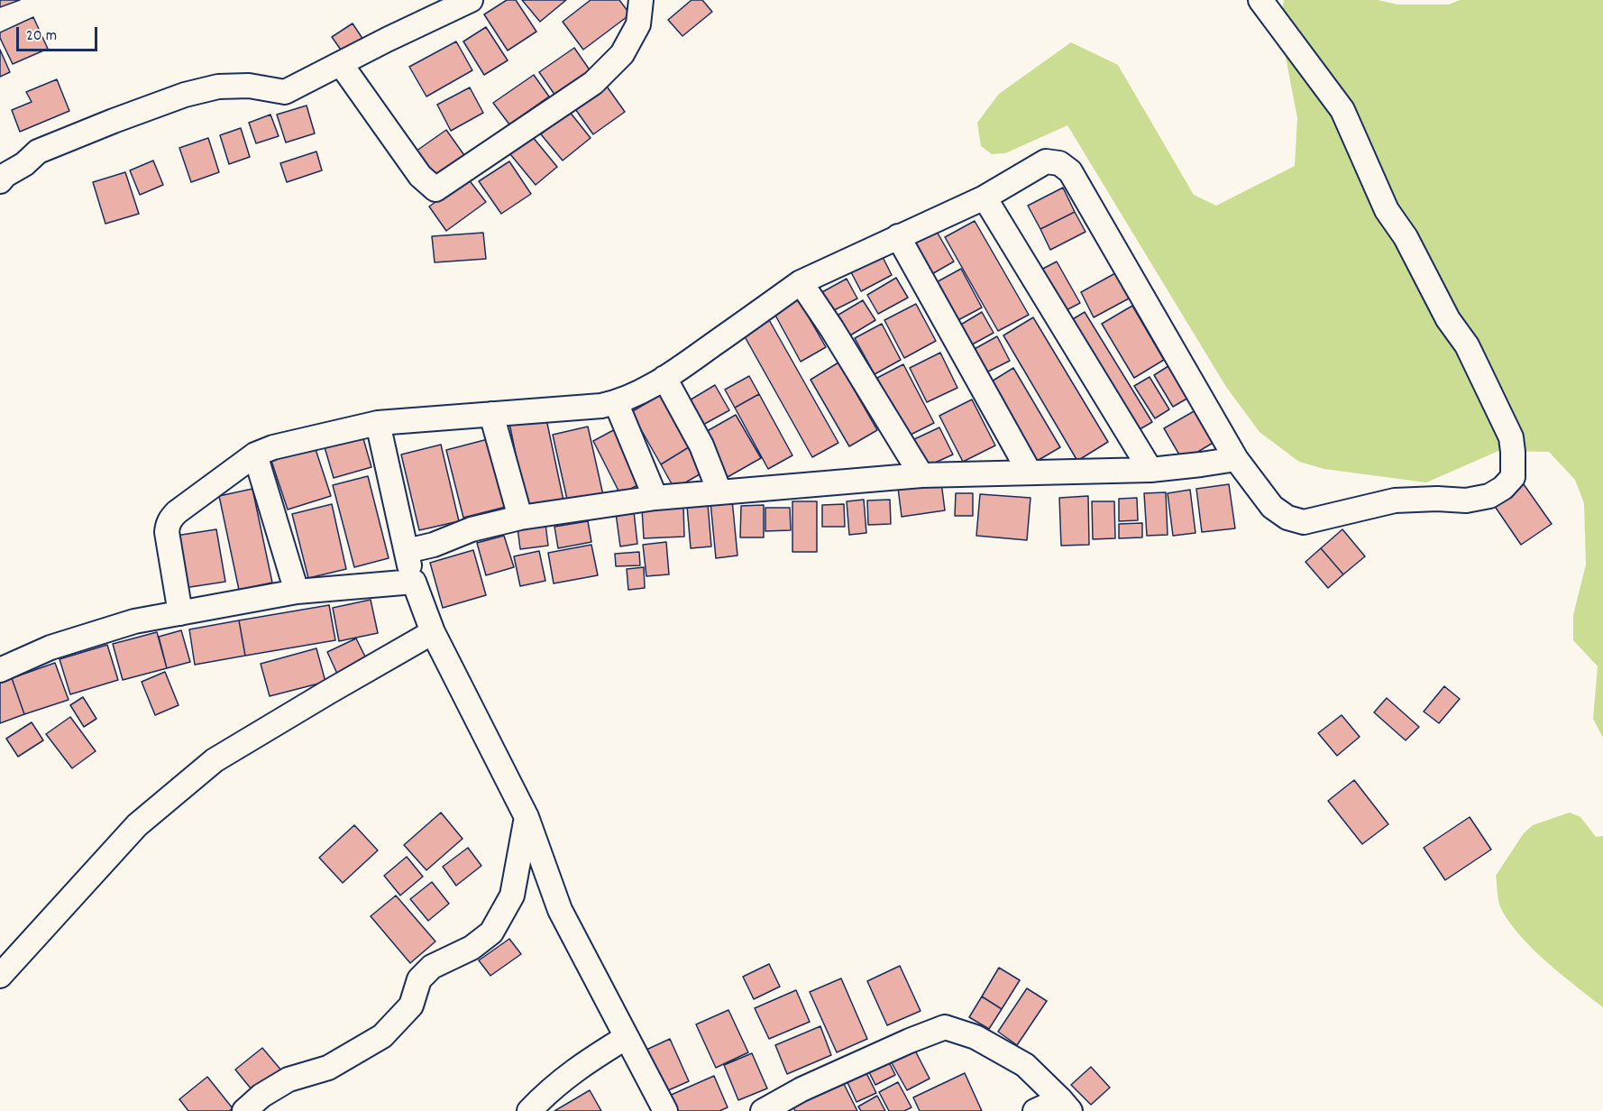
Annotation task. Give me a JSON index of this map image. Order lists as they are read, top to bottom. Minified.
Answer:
{"scale_bar":"20 m"}
